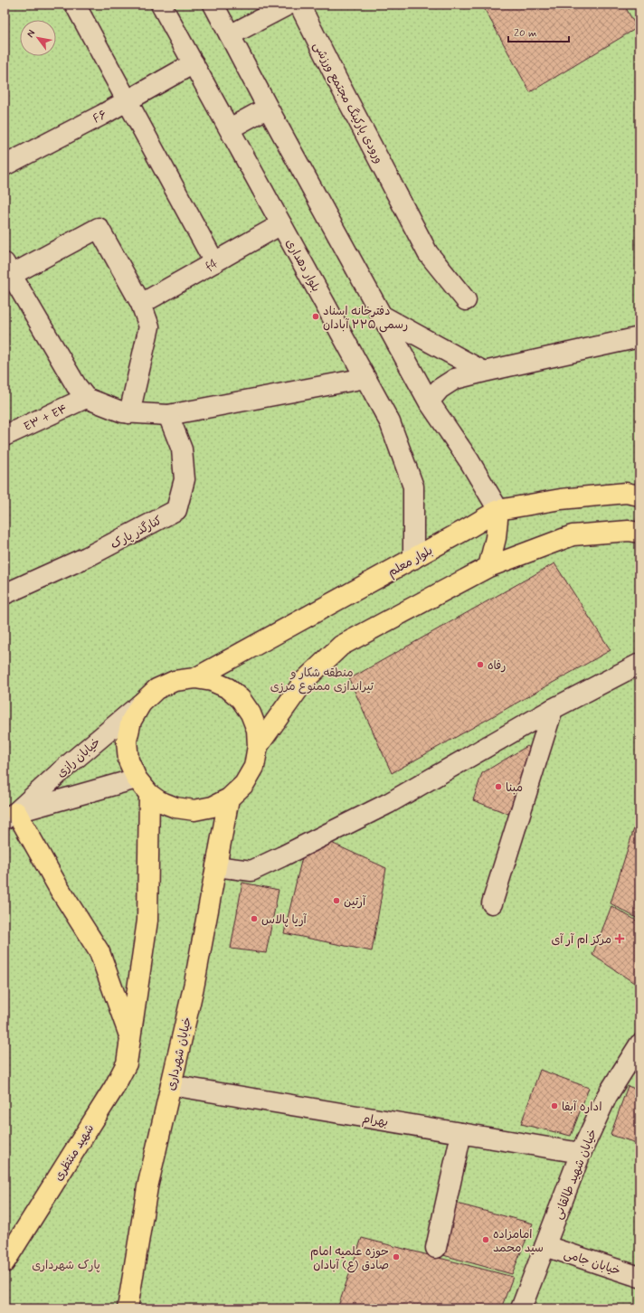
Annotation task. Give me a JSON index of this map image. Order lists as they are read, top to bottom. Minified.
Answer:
{"streets":{"main road":["بلوار معلم","خیابان شهرداری","شهید منتظری"],"street":["ورودی پارکینگ مجتمع ورزشی","F۶","f4","بلوار دهداری","E۳ + E۴","کنارگذر پارک","خیابان رازی","بهرام","خیابان شهيد طالقانی","خیابان جامی"]},"crossings":[["F۶","بلوار دهداری"],["f4","بلوار دهداری"],["بلوار دهداری","بلوار معلم"],["خیابان شهرداری","بهرام"],["بهرام","خیابان شهيد طالقانی"],["خیابان شهيد طالقانی","خیابان جامی"]],"parks":["منطقه شکار و تیراندازی ممنوع مرزی","پارک شهرداری"],"places":{"other":["دفترخانه اسناد رسمی ۲۲۵ آبادان","رفاه","مبنا","آرتین","آریا پالاس","اداره آبفا","امامزاده سید محمد","حوزه علمیه امام صادق (ع) آبادان"],"health":["مرکز ام آر آی"]},"scale_bar":"20 m","north":"top left"}
